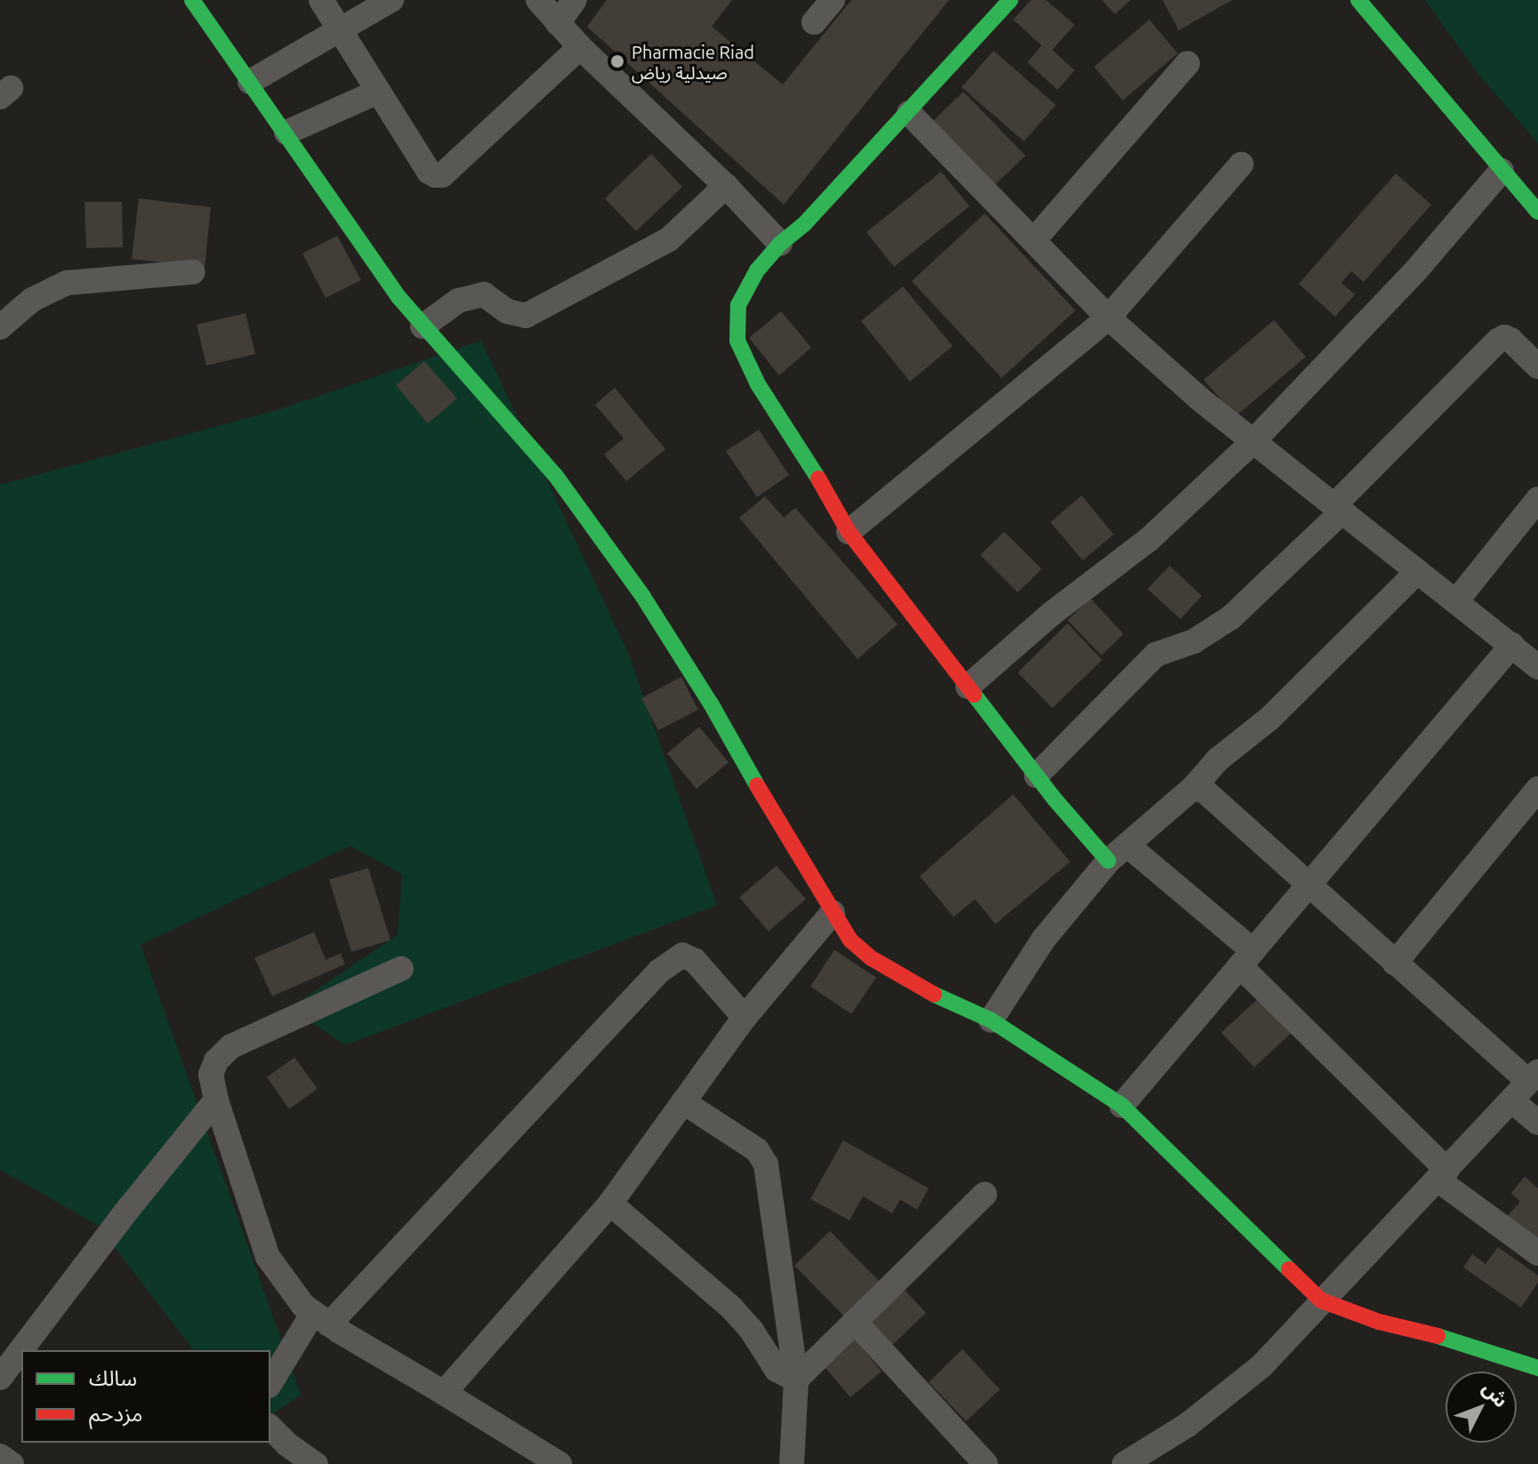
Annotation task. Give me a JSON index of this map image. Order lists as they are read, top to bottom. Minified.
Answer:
{"places":["Pharmacie Riad صيدلية رياض"],"legend":["سالك","مزدحم"],"north":"top right"}
